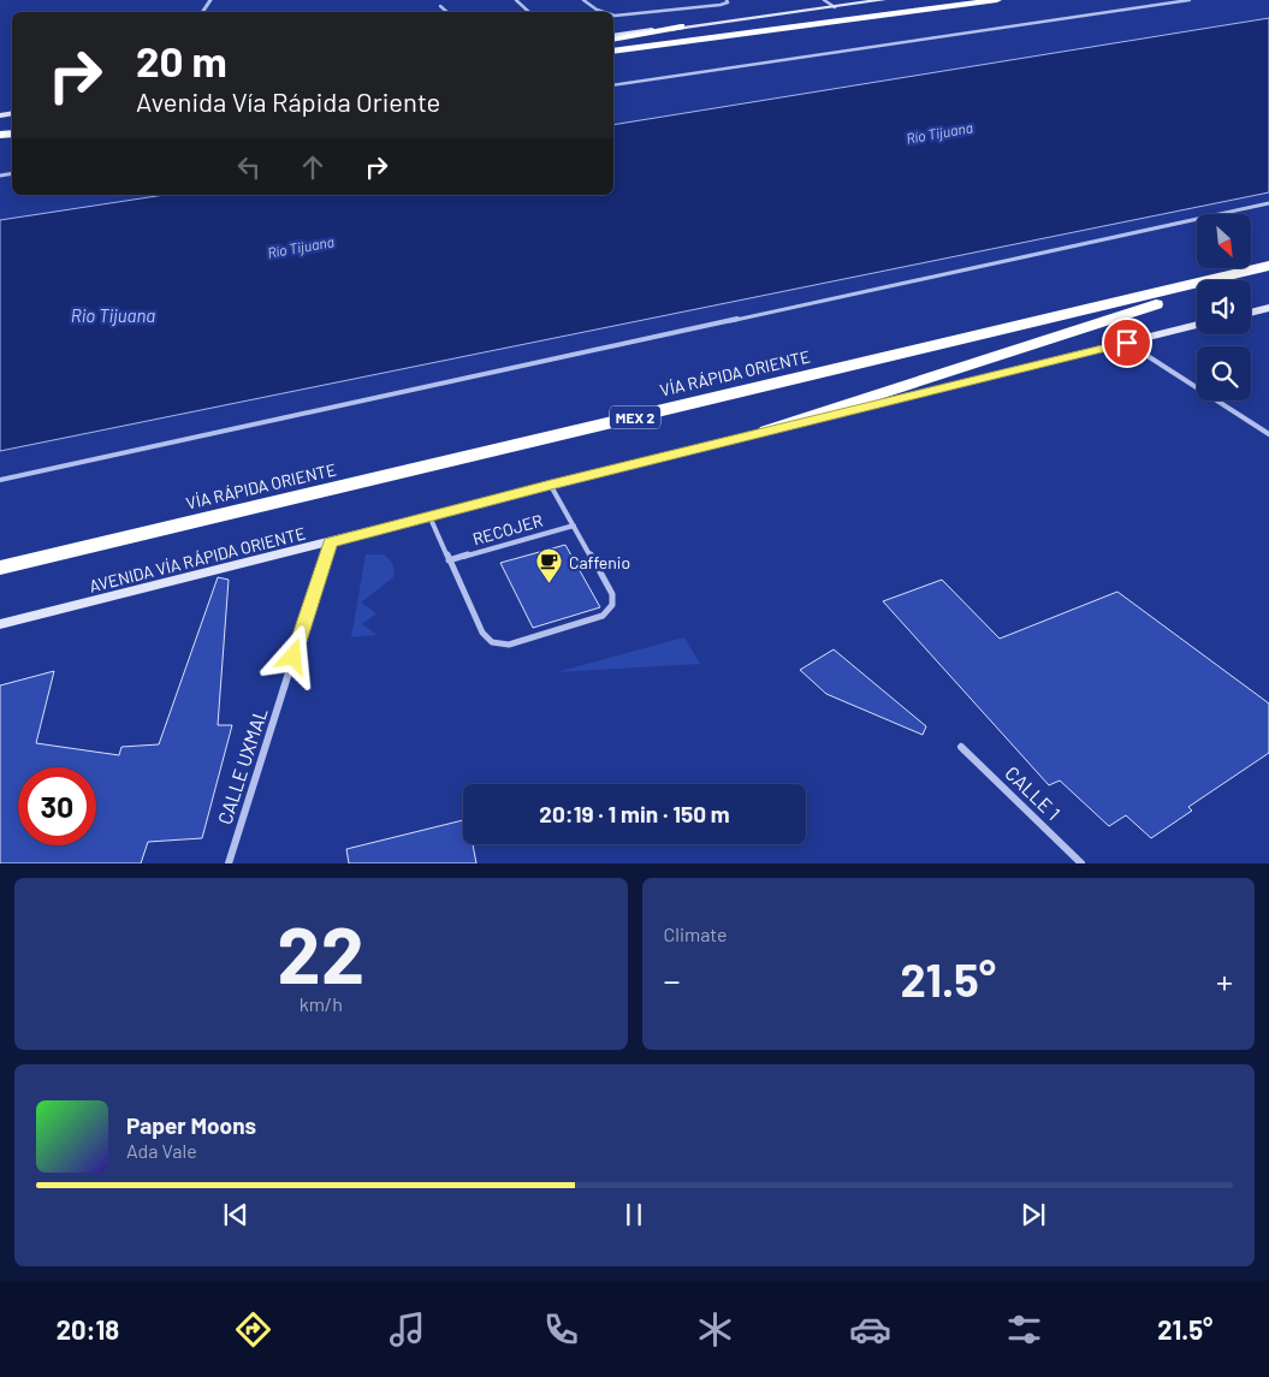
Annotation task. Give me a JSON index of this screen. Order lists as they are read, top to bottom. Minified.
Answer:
{"streets":{"highway":["VÍA RÁPIDA ORIENTE","MEX 2"],"main road":["AVENIDA VÍA RÁPIDA ORIENTE"],"street":["CALLE UXMAL","CALLE 1"],"lane":["RECOJER"]},"crossings":[["AVENIDA VÍA RÁPIDA ORIENTE","CALLE UXMAL"]],"water":["Río Tijuana","Rio Tijuana"],"places":{"cafe":["Caffenio"]},"north":"bottom right","page":{"turn":["20 m","Avenida Vía Rápida Oriente"],"limit":"30","trip":"20:19 · 1 min · 150 m","tile":[["22","km/h"],"Climate"],"heat":["−","21.5°","+"],"song":["Paper Moons","Ada Vale"],"tabs":["20:18","21.5°"]}}
